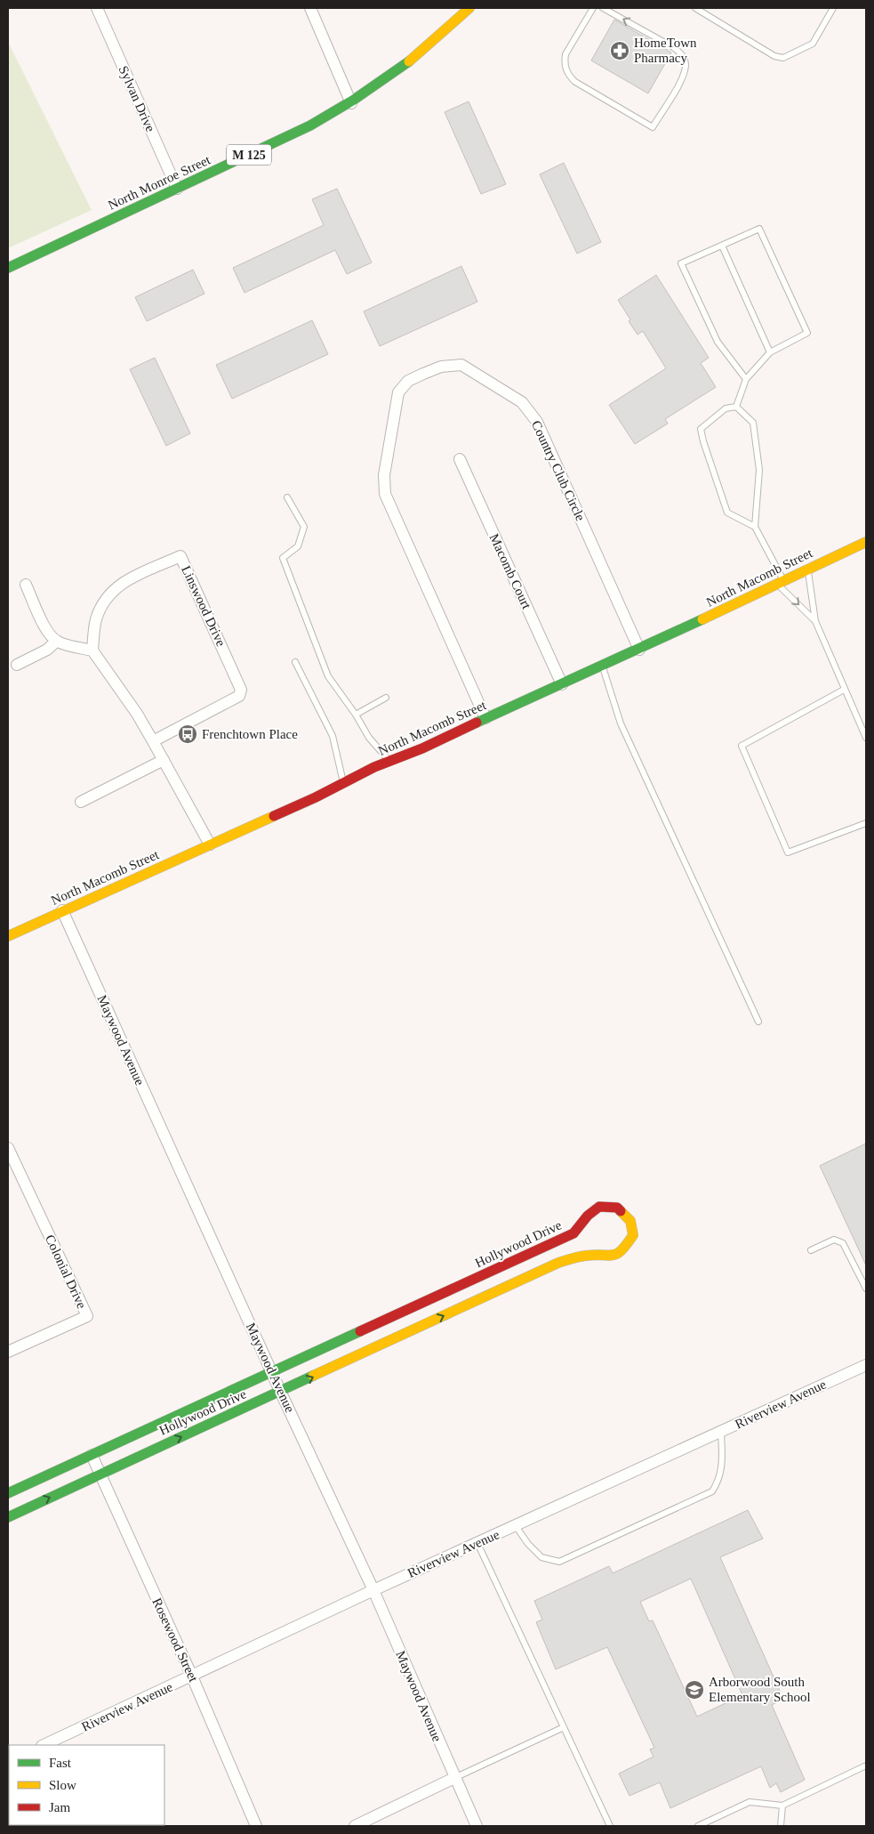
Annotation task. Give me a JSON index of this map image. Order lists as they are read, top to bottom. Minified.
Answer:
{"streets":{"street":["Sylvan Drive","M 125","North Monroe Street","Country Club Circle","Macomb Court","North Macomb Street","Linswood Drive","Maywood Avenue","Hollywood Drive","Colonial Drive","Riverview Avenue","Rosewood Street"]},"crossings":[["Sylvan Drive","North Monroe Street"],["Country Club Circle","North Macomb Street"],["Macomb Court","North Macomb Street"],["North Macomb Street","Maywood Avenue"],["Maywood Avenue","Hollywood Drive"],["Maywood Avenue","Riverview Avenue"],["Hollywood Drive","Rosewood Street"],["Riverview Avenue","Rosewood Street"]],"places":{"pharmacy":["HomeTown Pharmacy"],"bus stop":["Frenchtown Place"],"school or university":["Arborwood South Elementary School"]},"legend":["Fast","Slow","Jam"]}
